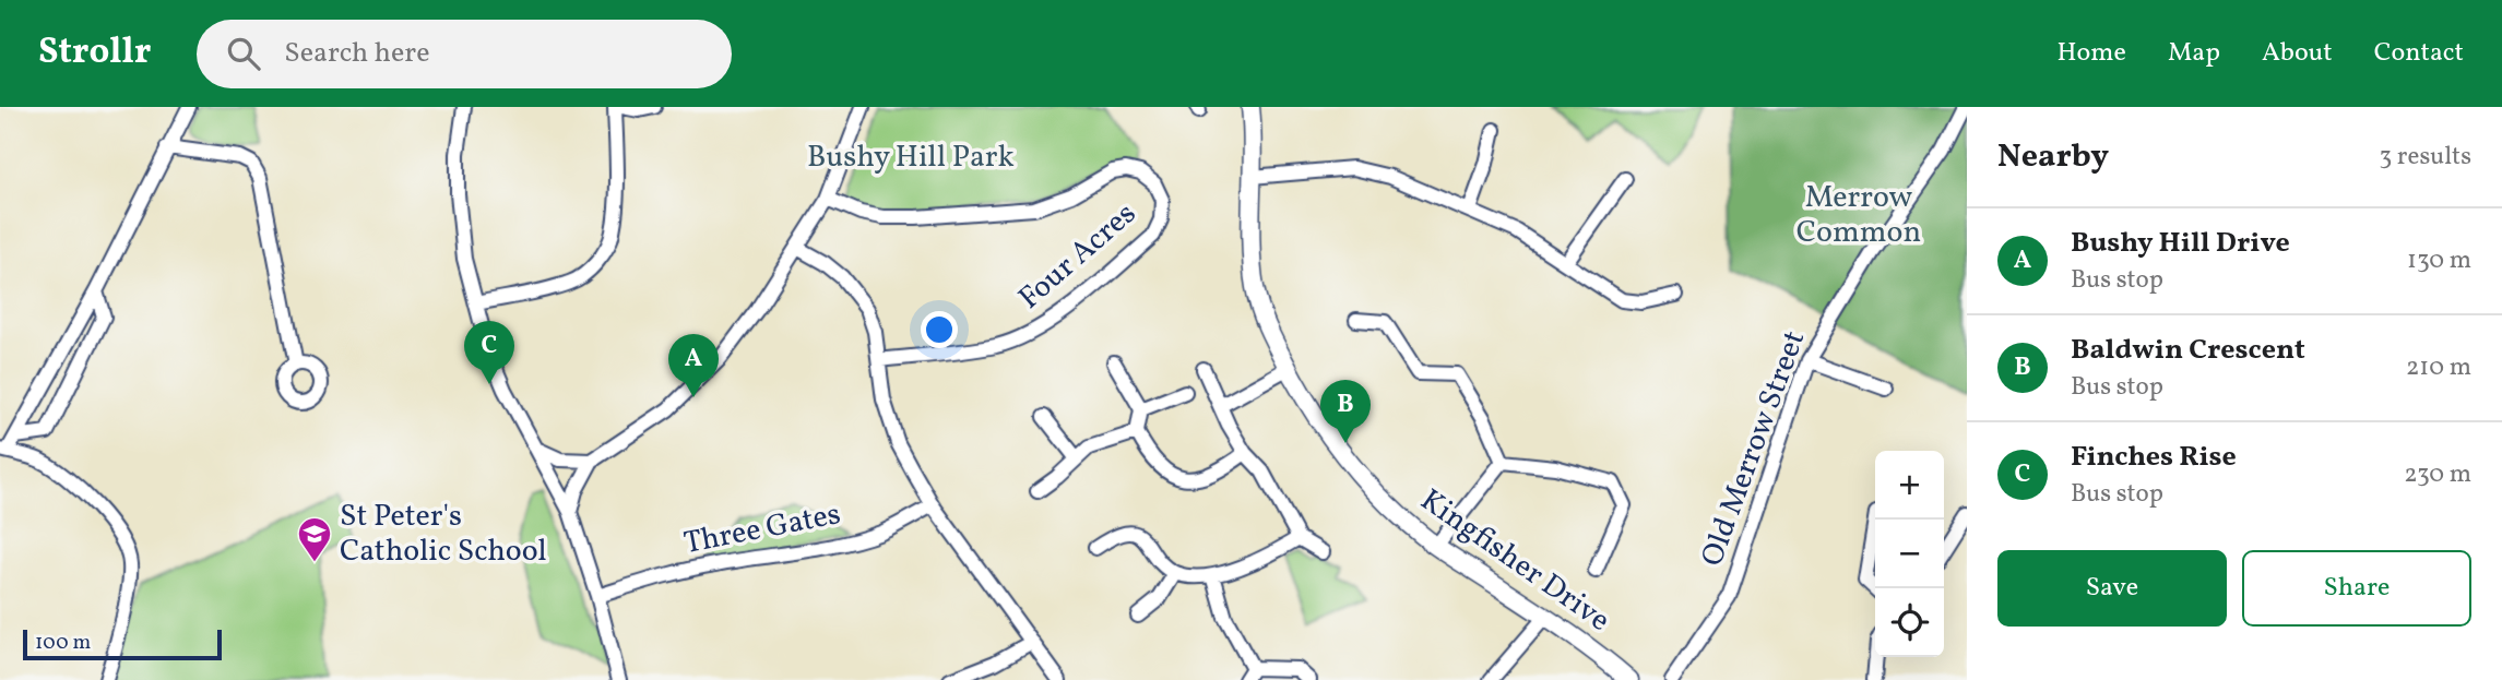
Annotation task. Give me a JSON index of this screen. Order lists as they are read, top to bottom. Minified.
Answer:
{"streets":{"street":["Four Acres","Old Merrow Street","Three Gates","Kingfisher Drive"]},"parks":["Bushy Hill Park","Merrow Common"],"places":{"school or university":["St Peter's Catholic School"]},"scale_bar":"100 m","page":{"header":"Strollr","search":"Search here","nav":["Home","Map","About","Contact"],"heading":["Nearby","3 results"],"list":[{"mark":"A","name":"Bushy Hill Drive","note":"Bus stop","value":"130 m"},{"mark":"B","name":"Baldwin Crescent","note":"Bus stop","value":"210 m"},{"mark":"C","name":"Finches Rise","note":"Bus stop","value":"230 m"}],"pins":["C","A","B"],"map_buttons":["+","−"],"buttons":["Save","Share"],"scale":"100 m"}}
